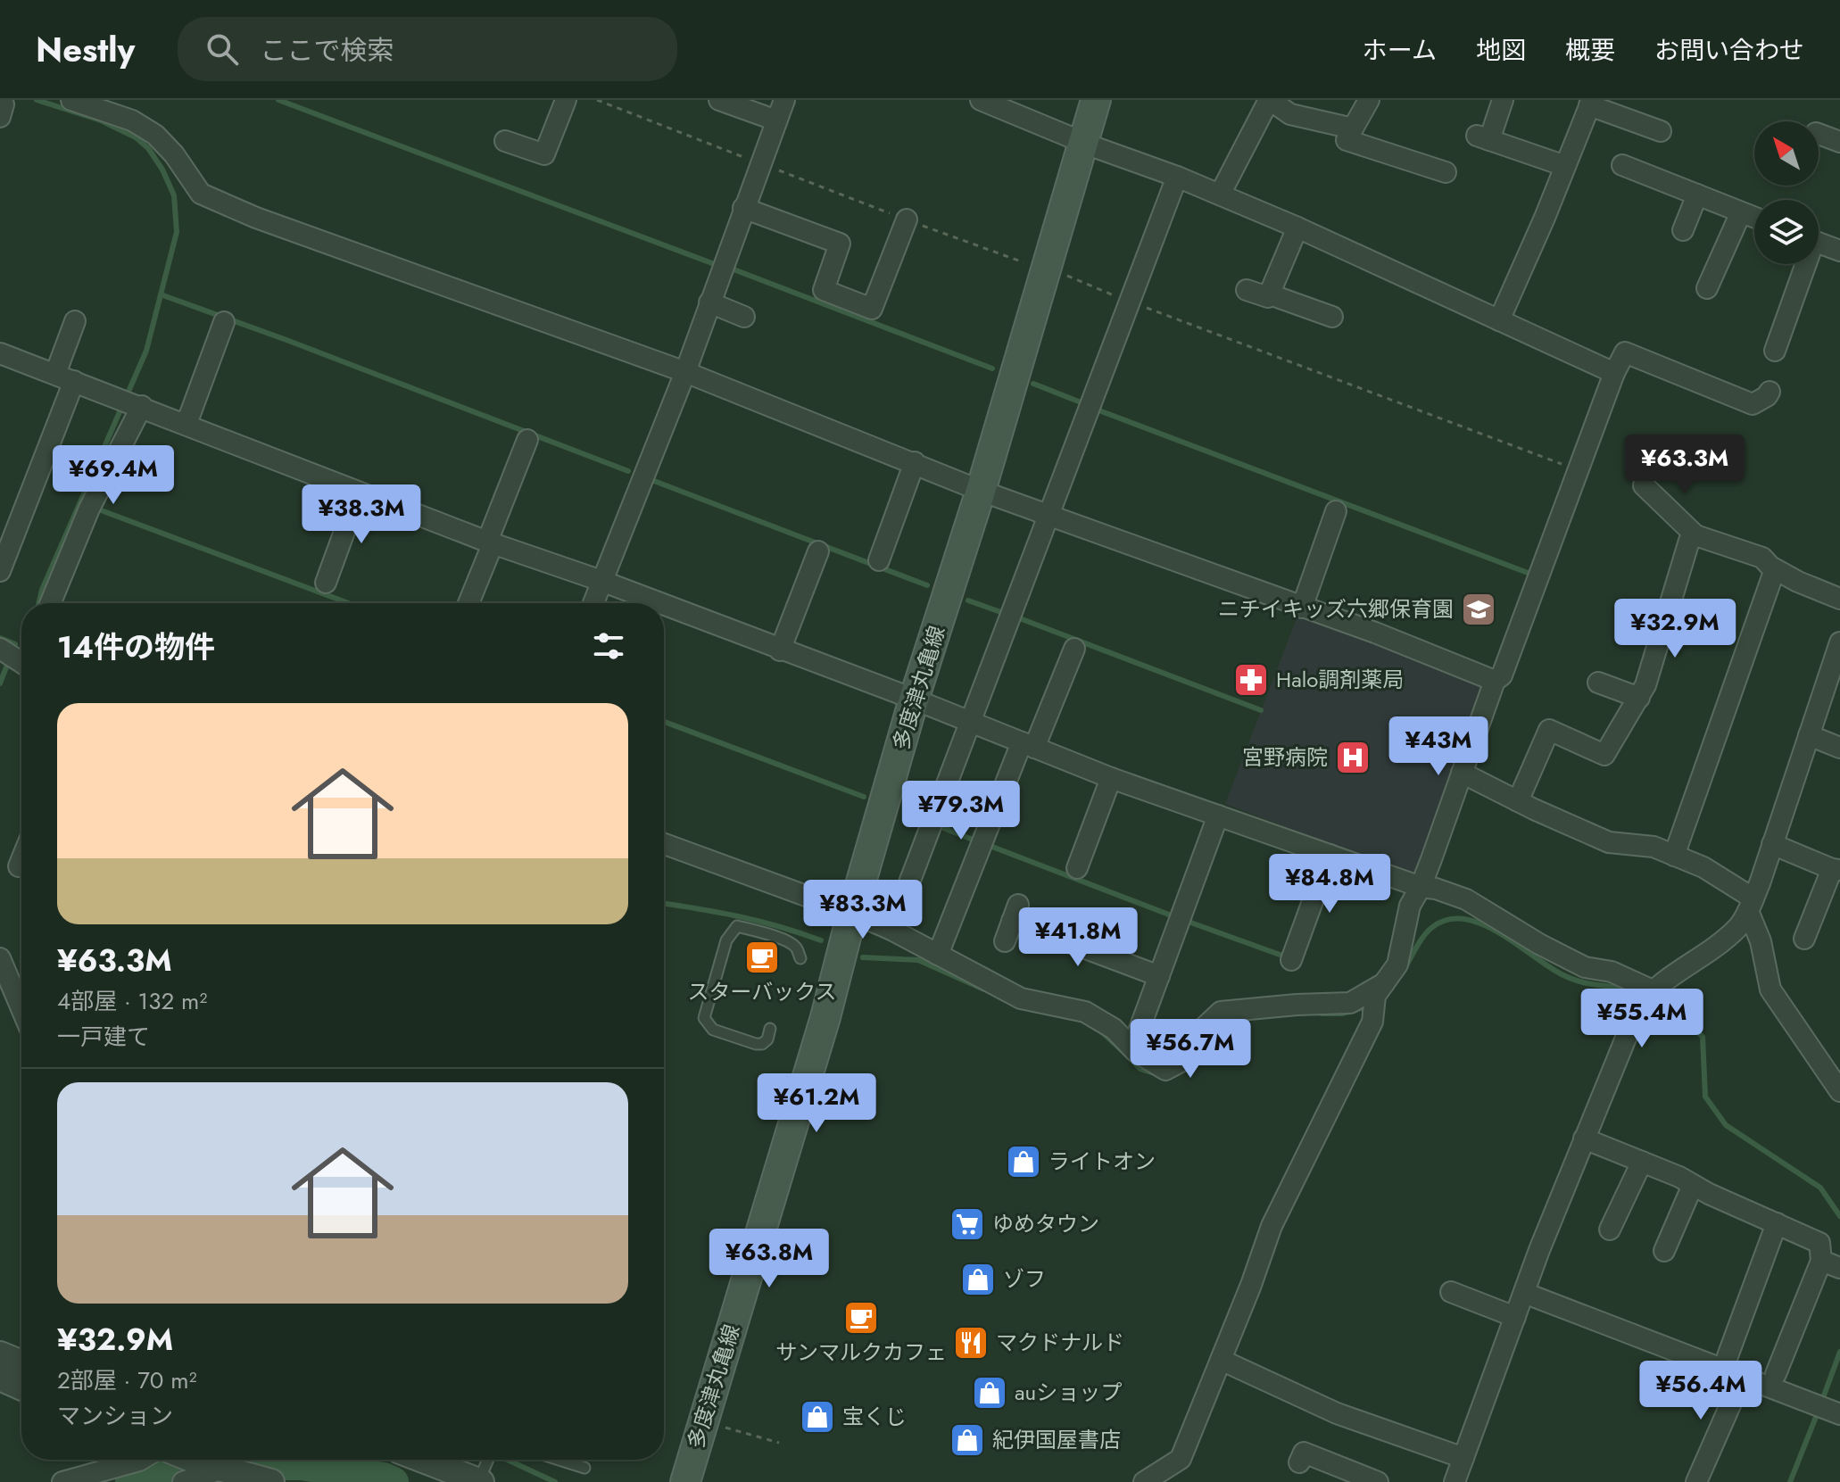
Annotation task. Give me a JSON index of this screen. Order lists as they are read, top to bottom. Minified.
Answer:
{"streets":{"main road":["多度津丸亀線"]},"places":{"school or university":["ニチイキッズ六郷保育園"],"pharmacy":["Halo調剤薬局"],"hospital":["宮野病院"],"cafe":["スターバックス","サンマルクカフェ"],"shop":["ライトオン","ゾフ","auショップ","宝くじ","紀伊国屋書店"],"supermarket":["ゆめタウン"],"restaurant":["マクドナルド"]},"north":"top left","page":{"header":"Nestly","search":"ここで検索","nav":["ホーム","地図","概要","お問い合わせ"],"price":["¥63.3M","¥69.4M","¥38.3M","¥32.9M","¥43M","¥79.3M","¥84.8M","¥83.3M","¥41.8M","¥55.4M","¥56.7M","¥61.2M","¥63.8M","¥56.4M"],"heading":"14件の物件","list":[{"name":"¥63.3M","note":"4部屋 · 132 m² · 一戸建て"},{"name":"¥32.9M","note":"2部屋 · 70 m² · マンション"}]}}
